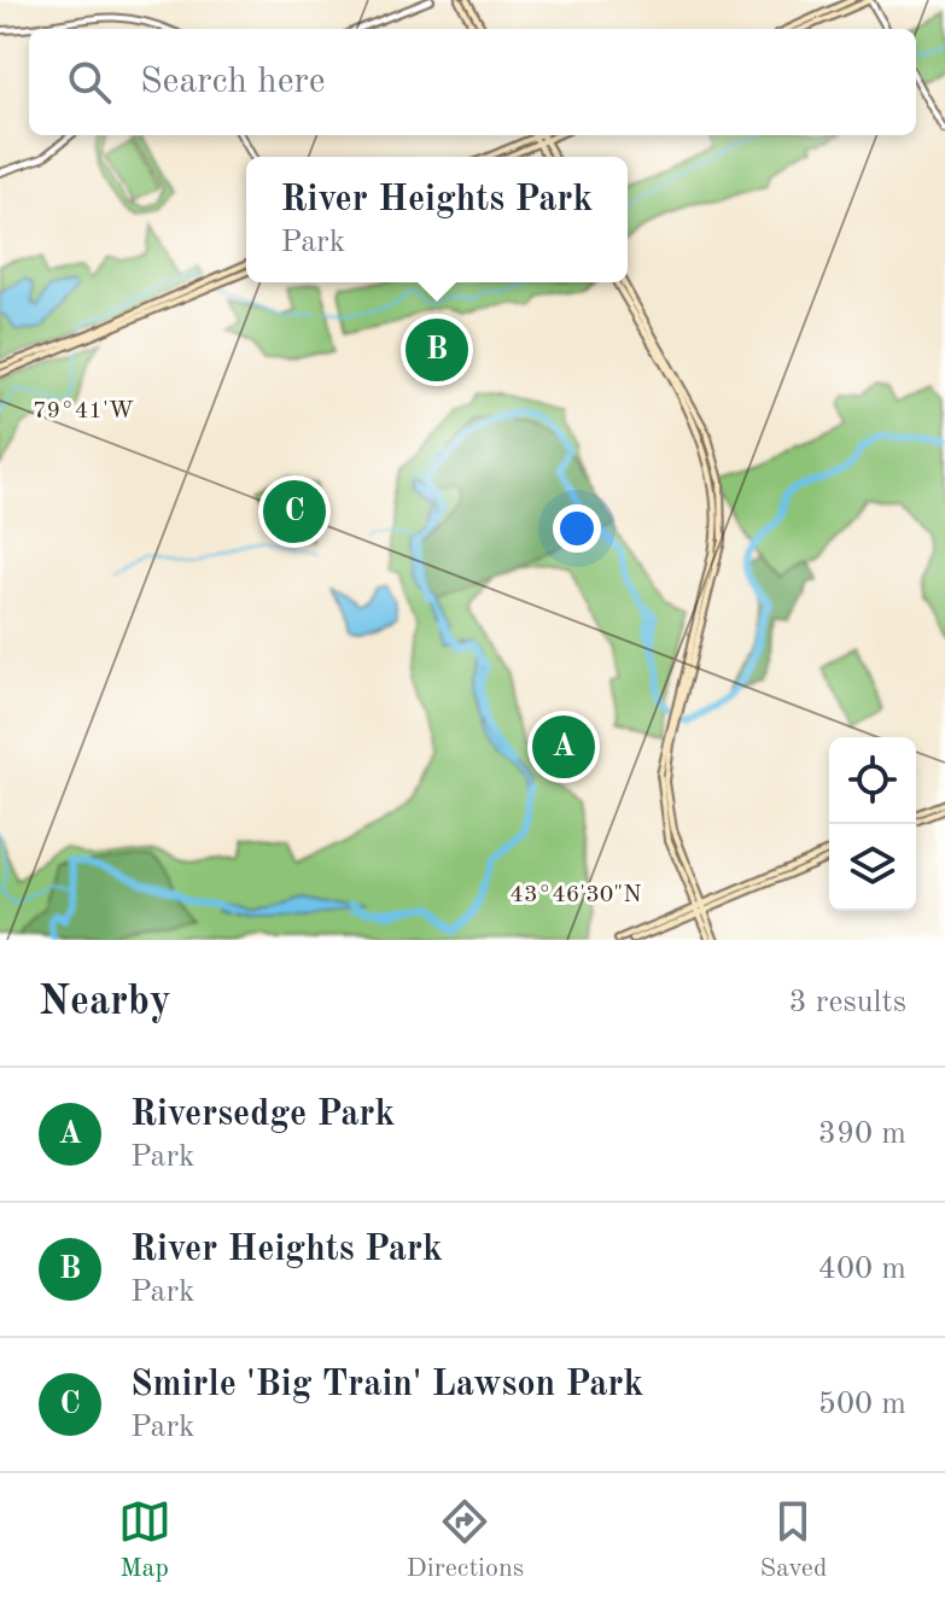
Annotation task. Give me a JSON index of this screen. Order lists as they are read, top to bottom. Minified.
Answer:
{"page":{"search":"Search here","popup":["River Heights Park","Park"],"pins":["B","C","A"],"heading":["Nearby","3 results"],"list":[{"mark":"A","name":"Riversedge Park","note":"Park","value":"390 m"},{"mark":"B","name":"River Heights Park","note":"Park","value":"400 m"},{"mark":"C","name":"Smirle 'Big Train' Lawson Park","note":"Park","value":"500 m"}],"nav":["Map","Directions","Saved"]},"coordinates":["79°41'W","43°46'30\"N"]}
